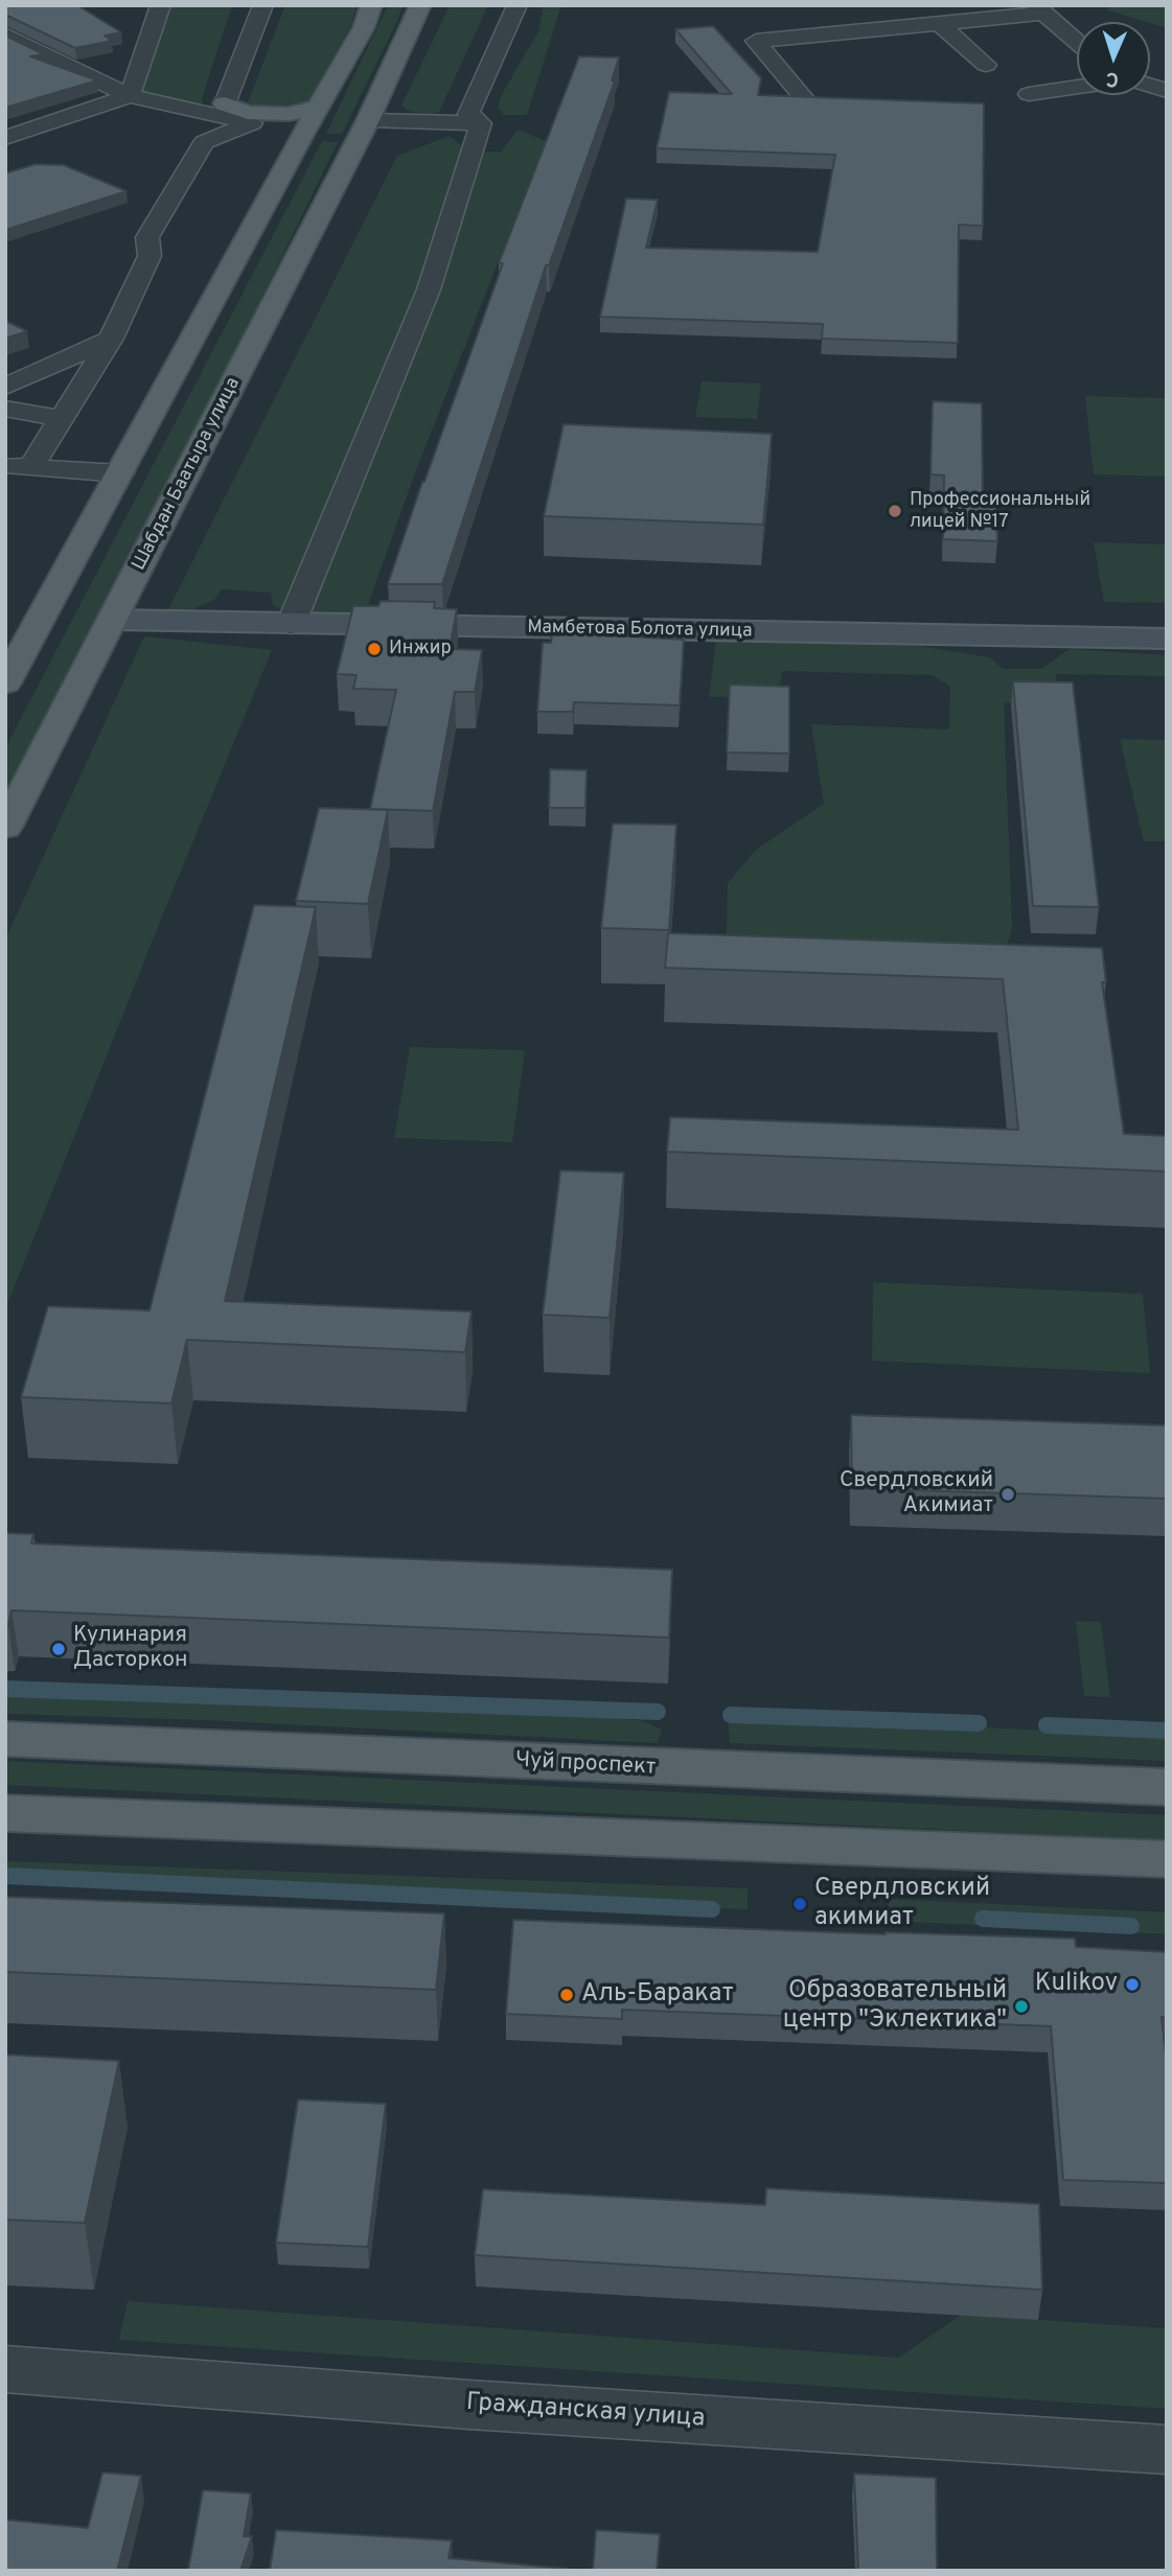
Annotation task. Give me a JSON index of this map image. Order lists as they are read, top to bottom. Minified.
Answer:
{"streets":{"main road":["Шабдан Баатыра улица","Чуй проспект"],"street":["Мамбетова Болота улица","Гражданская улица"]},"crossings":[["Шабдан Баатыра улица","Мамбетова Болота улица"]],"places":["Профессиональный лицей №17","Инжир","Свердловский Акимиат","Кулинария Дасторкон","Свердловский акимиат","Kulikov","Аль-Баракат","Образовательный центр \"Эклектика\""],"north":"bottom"}
